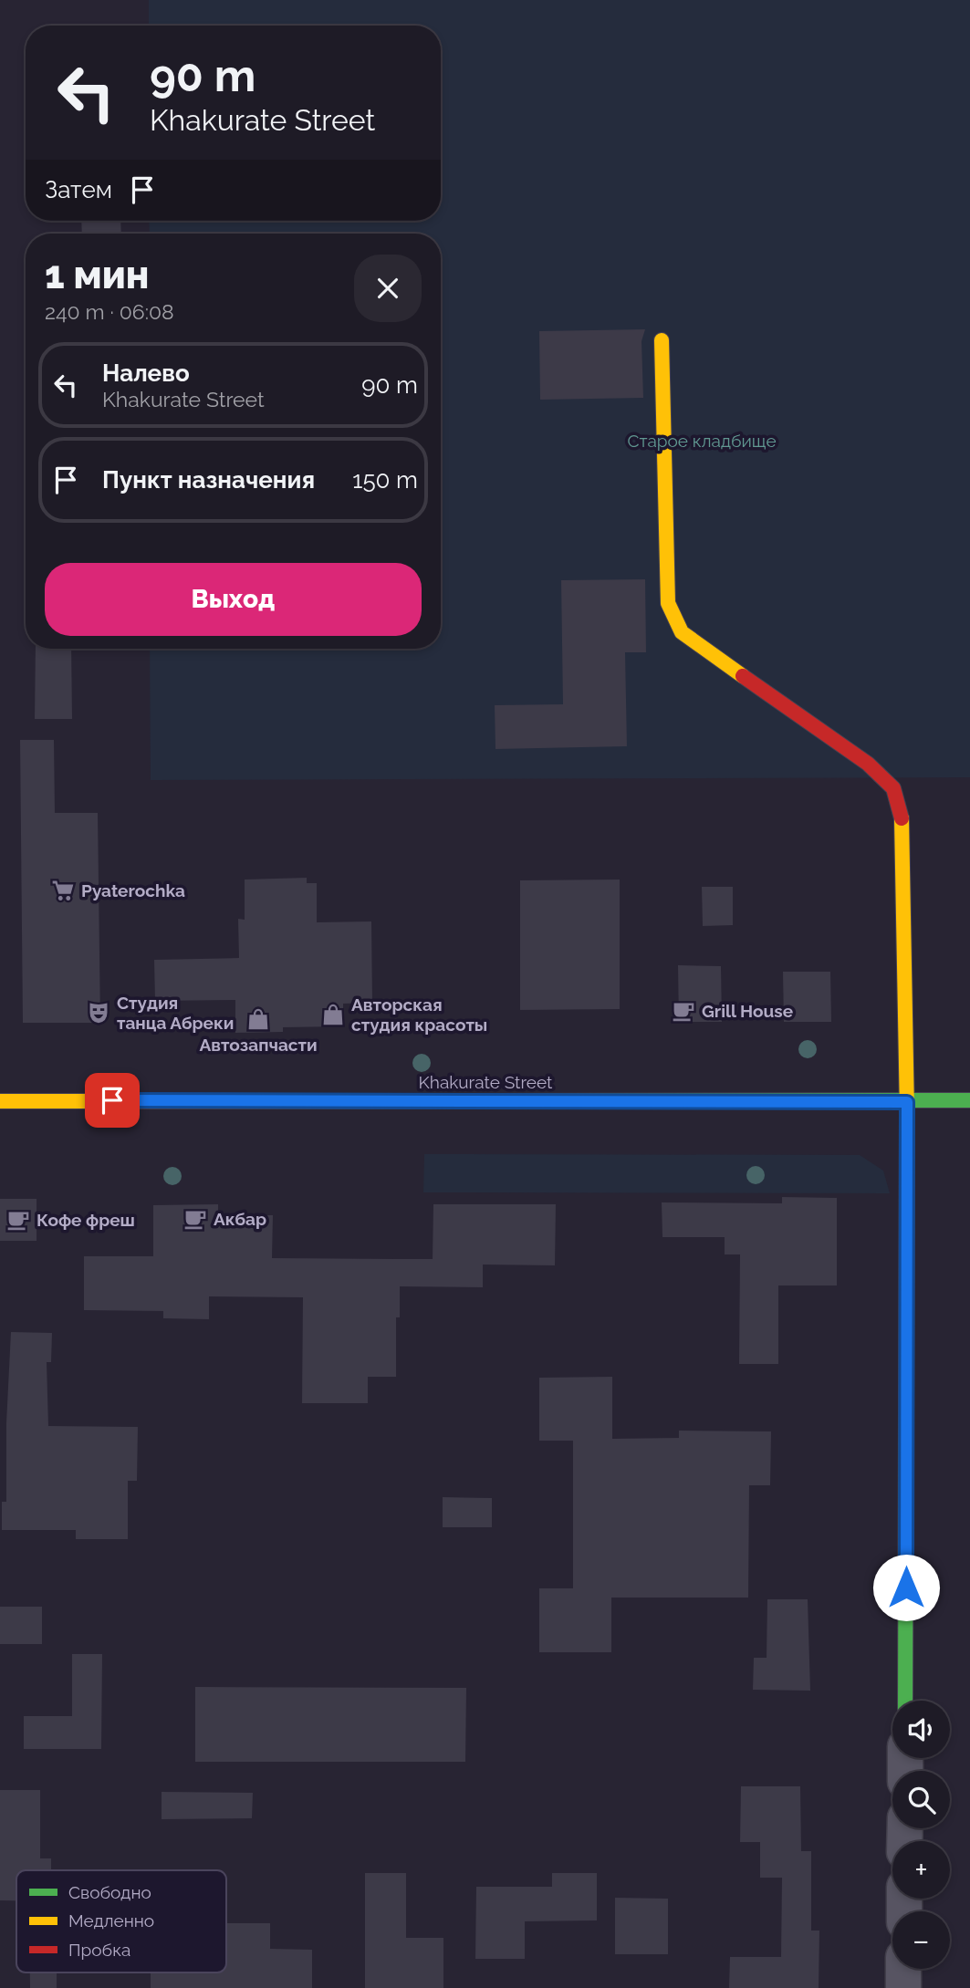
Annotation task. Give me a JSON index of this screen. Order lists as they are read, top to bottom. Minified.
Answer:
{"streets":{"street":["Khakurate Street"]},"parks":["Старое кладбище"],"places":{"supermarket":["Pyaterochka"],"cafe":["Grill House","Акбар","Кофе фреш"],"theatre":["Студия танца Абреки"],"shop":["Авторская студия красоты","Автозапчасти"]},"legend":["Свободно","Медленно","Пробка"],"page":{"turn":["90 m","Khakurate Street"],"then":"Затем","heading":["1 мин","240 m · 06:08"],"list":[{"name":"Налево","note":"Khakurate Street","value":"90 m"},{"name":"Пункт назначения","value":"150 m"}],"buttons":"Выход","map_buttons":["+","−"]}}
